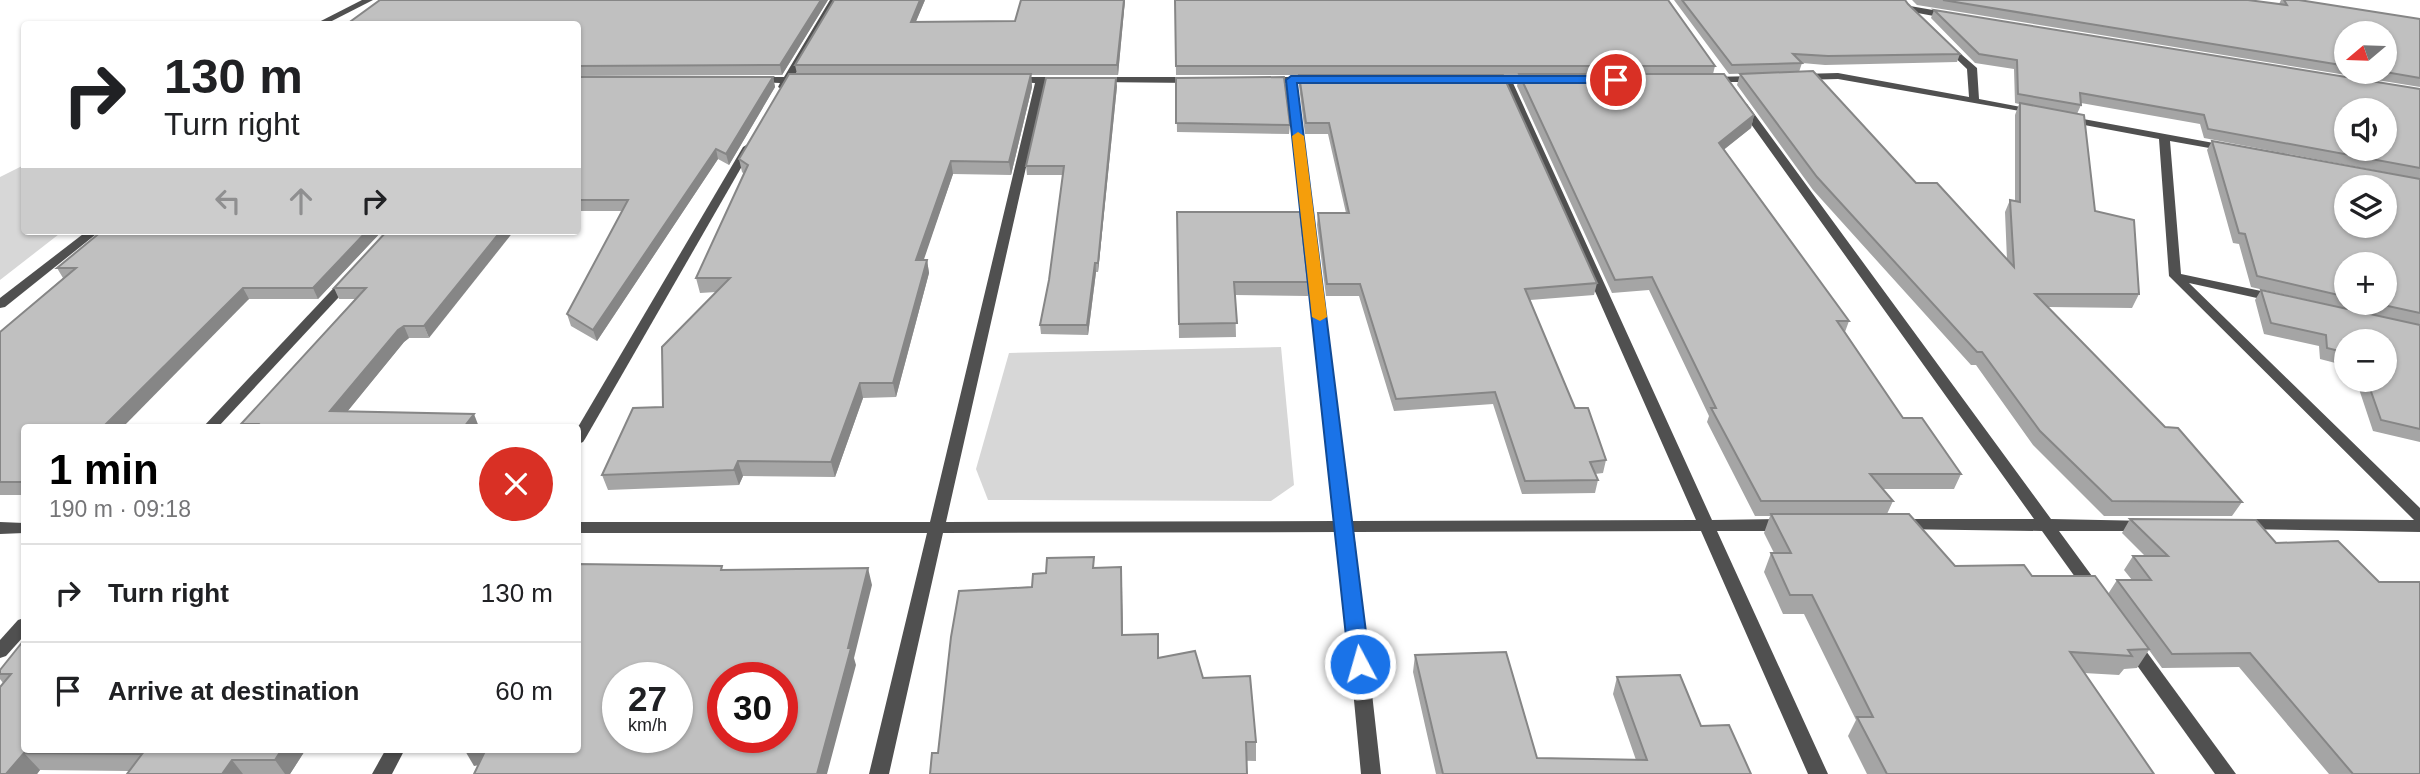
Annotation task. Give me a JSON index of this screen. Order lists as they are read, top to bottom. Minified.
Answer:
{"north":"left","page":{"map_buttons":["+","−"],"turn":["130 m","Turn right"],"heading":["1 min","190 m · 09:18"],"list":[{"name":"Turn right","value":"130 m"},{"name":"Arrive at destination","value":"60 m"}],"speed":"27 km/h","limit":"30"}}
